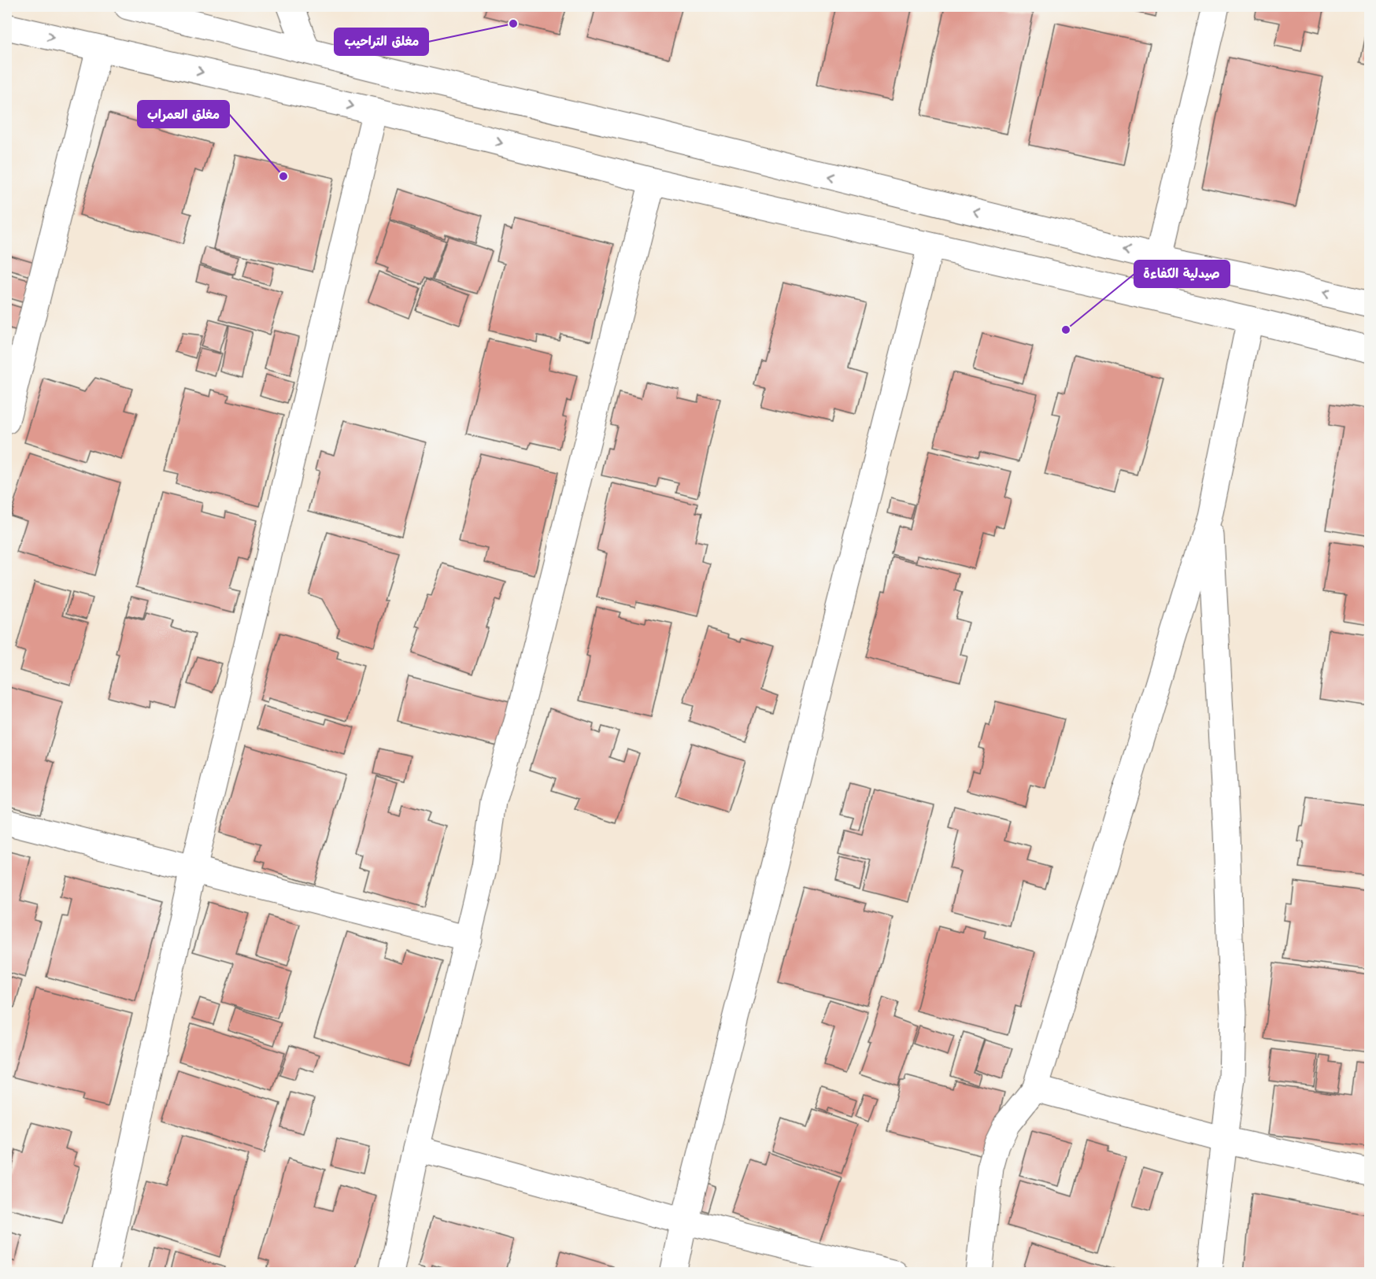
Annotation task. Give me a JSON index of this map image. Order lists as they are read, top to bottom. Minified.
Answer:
{"places":["مغلق التراحيب","مغلق العمراب","صيدلية الكفاءة"]}
